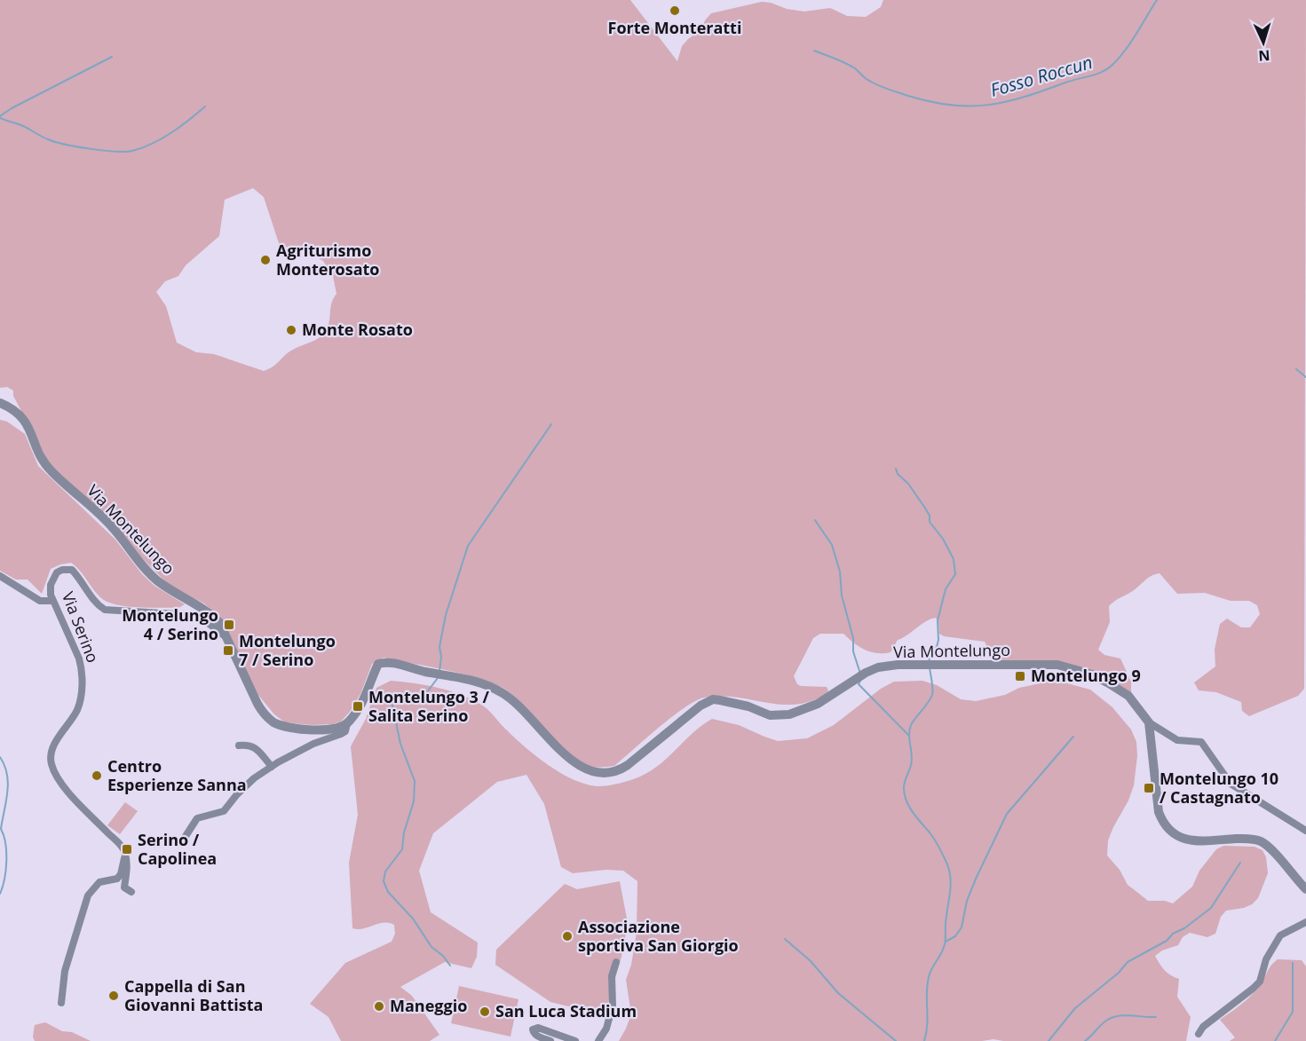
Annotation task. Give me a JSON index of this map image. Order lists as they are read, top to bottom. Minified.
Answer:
{"streets":{"street":["Via Montelungo","Via Serino"]},"crossings":[["Via Montelungo","Via Serino"]],"water":["Fosso Roccun"],"places":{"other":["Forte Monteratti","Agriturismo Monterosato","Monte Rosato","Centro Esperienze Sanna","Associazione sportiva San Giorgio","Cappella di San Giovanni Battista","Maneggio","San Luca Stadium"],"transit":["Montelungo 4 / Serino","Montelungo 7 / Serino","Montelungo 9","Montelungo 3 / Salita Serino","Montelungo 10 / Castagnato","Serino / Capolinea"]},"north":"bottom"}
